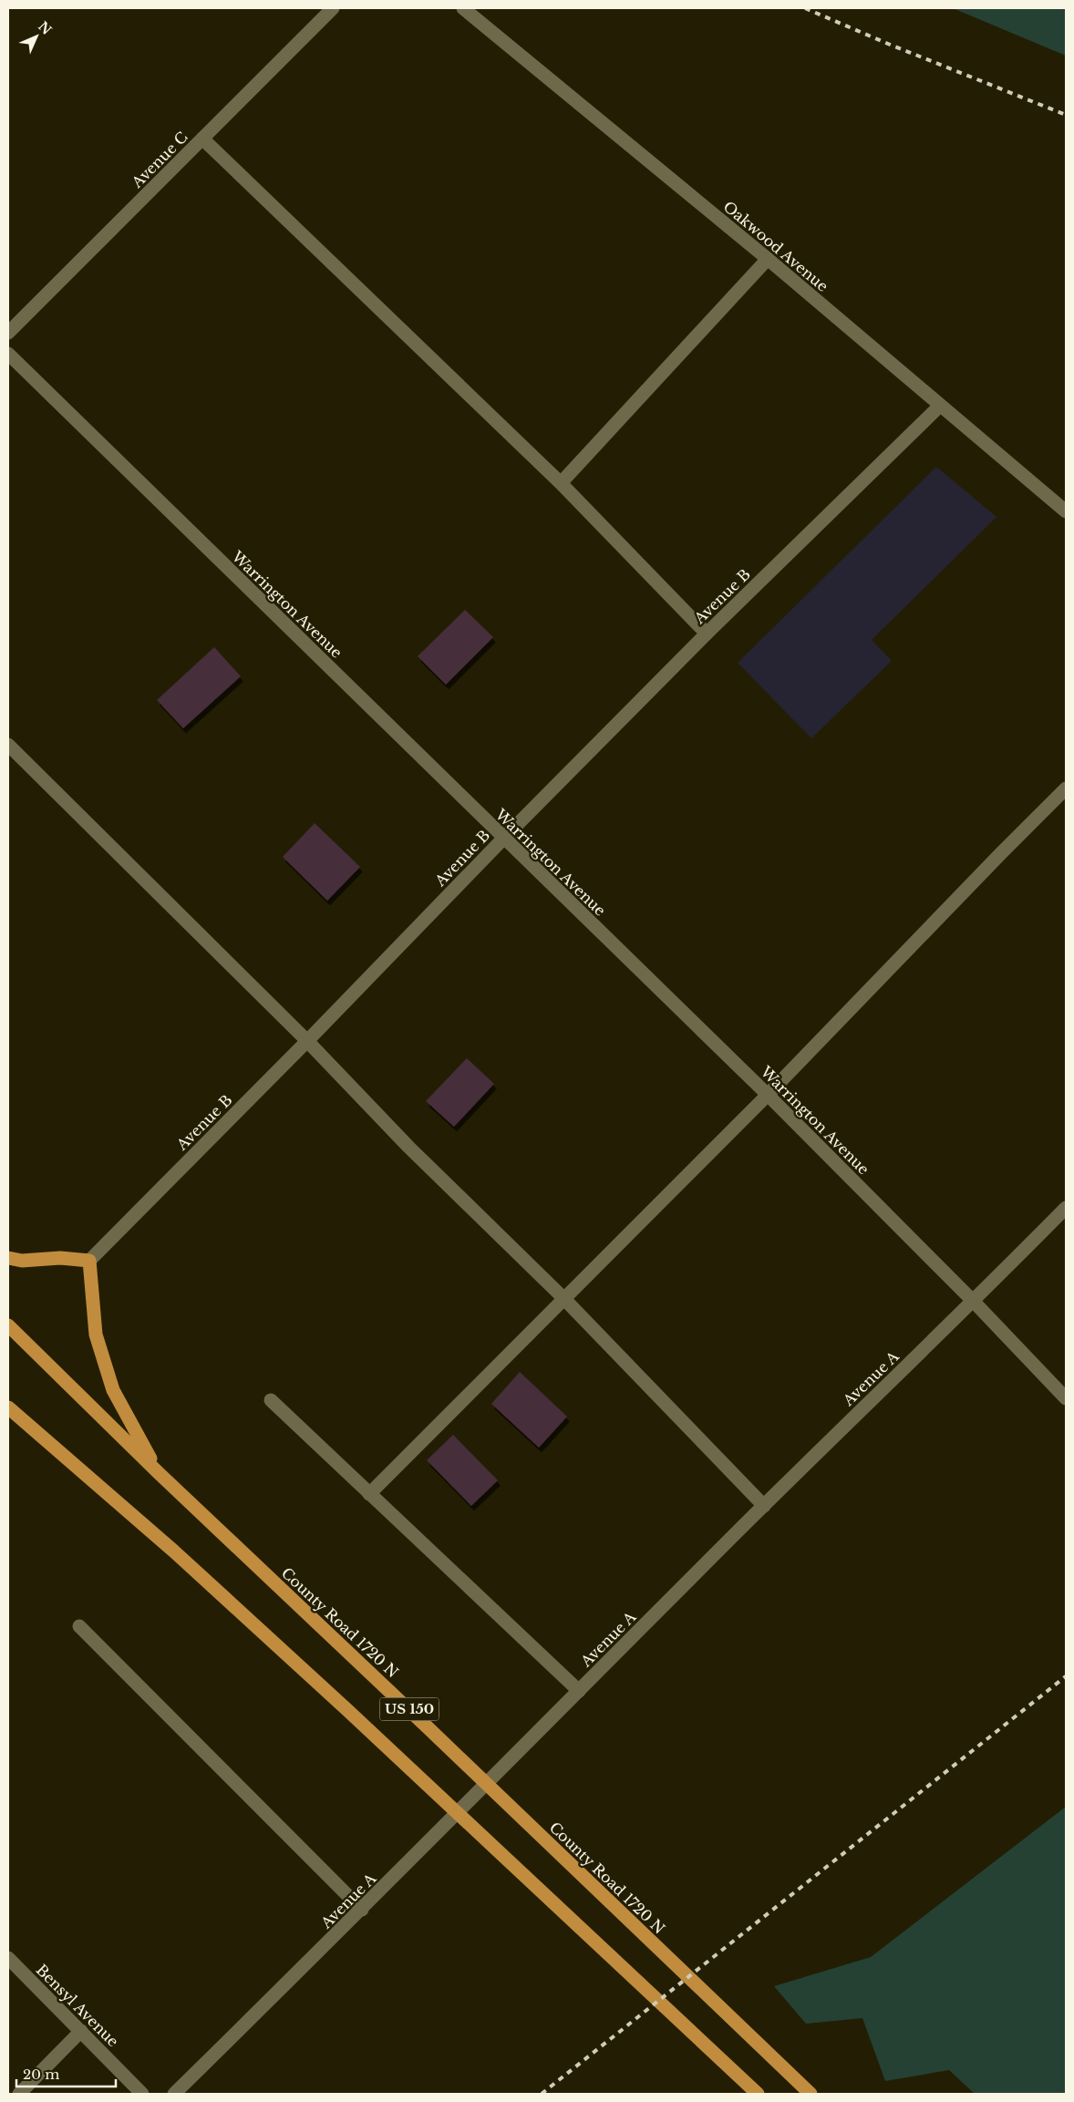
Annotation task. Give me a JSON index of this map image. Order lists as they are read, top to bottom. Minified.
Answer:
{"streets":{"main road":["County Road 1720 N","US 150"],"street":["Avenue C","Oakwood Avenue","Avenue B","Warrington Avenue","Avenue A","Bensyl Avenue"]},"crossings":[["Oakwood Avenue","Avenue B"],["Avenue B","Warrington Avenue"],["Warrington Avenue","Avenue A"]],"scale_bar":"20 m","north":"top right"}
